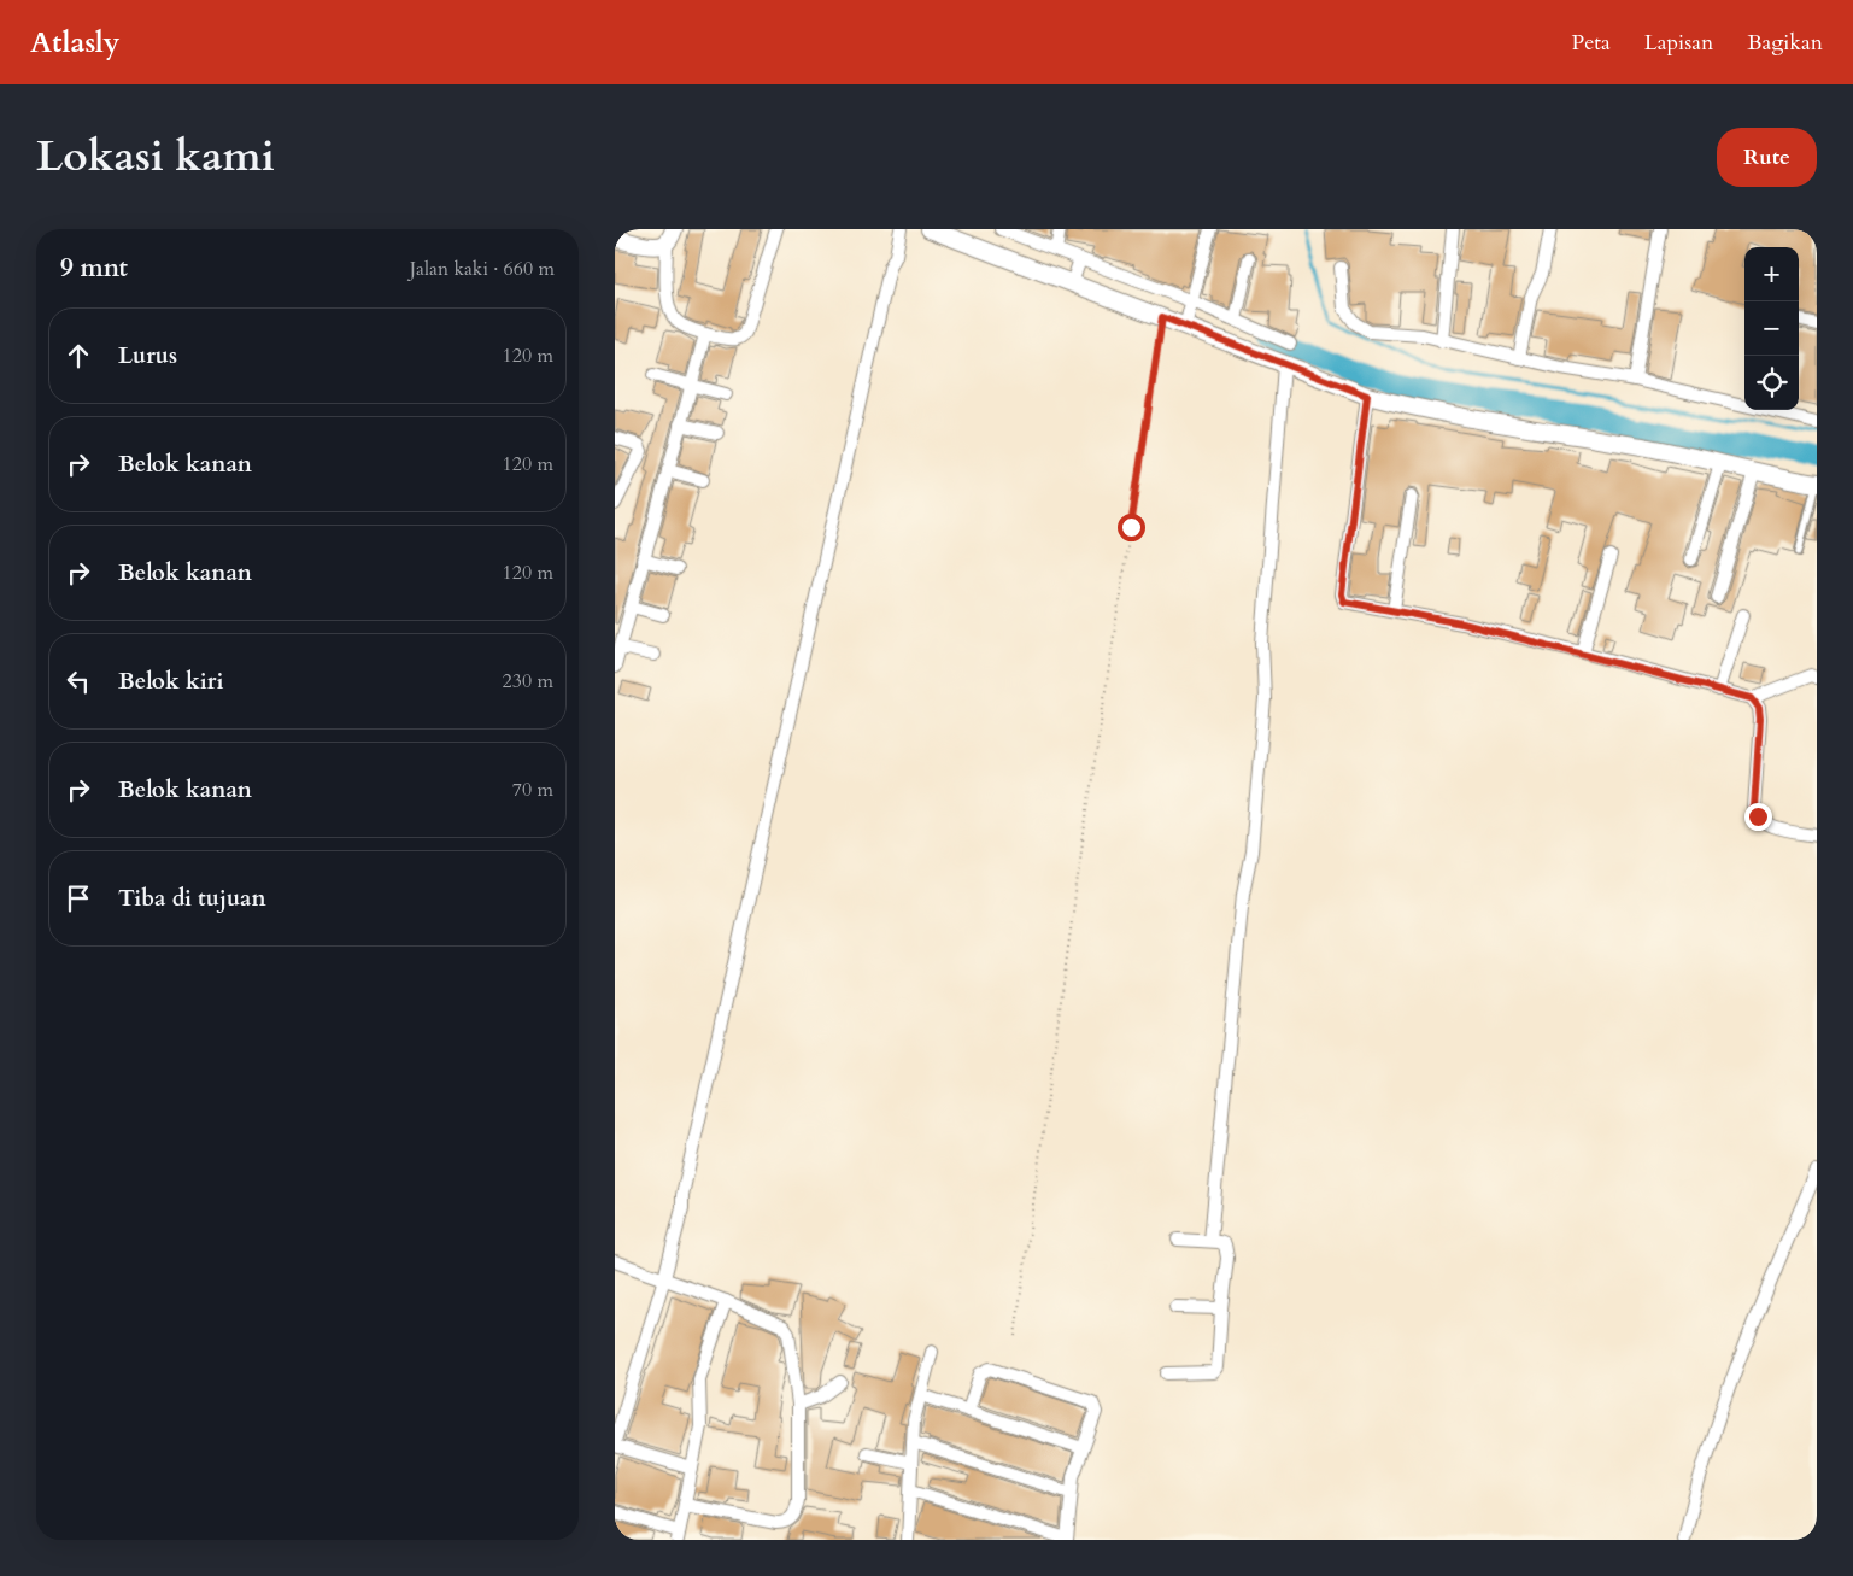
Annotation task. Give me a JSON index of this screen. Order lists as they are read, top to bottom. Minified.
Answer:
{"page":{"header":"Atlasly","nav":["Peta","Lapisan","Bagikan"],"title":"Lokasi kami","buttons":"Rute","heading":["9 mnt","Jalan kaki · 660 m"],"map_buttons":["+","−"],"list":[["Lurus","120 m"],["Belok kanan","120 m"],["Belok kanan","120 m"],["Belok kiri","230 m"],["Belok kanan","70 m"],"Tiba di tujuan"]}}
